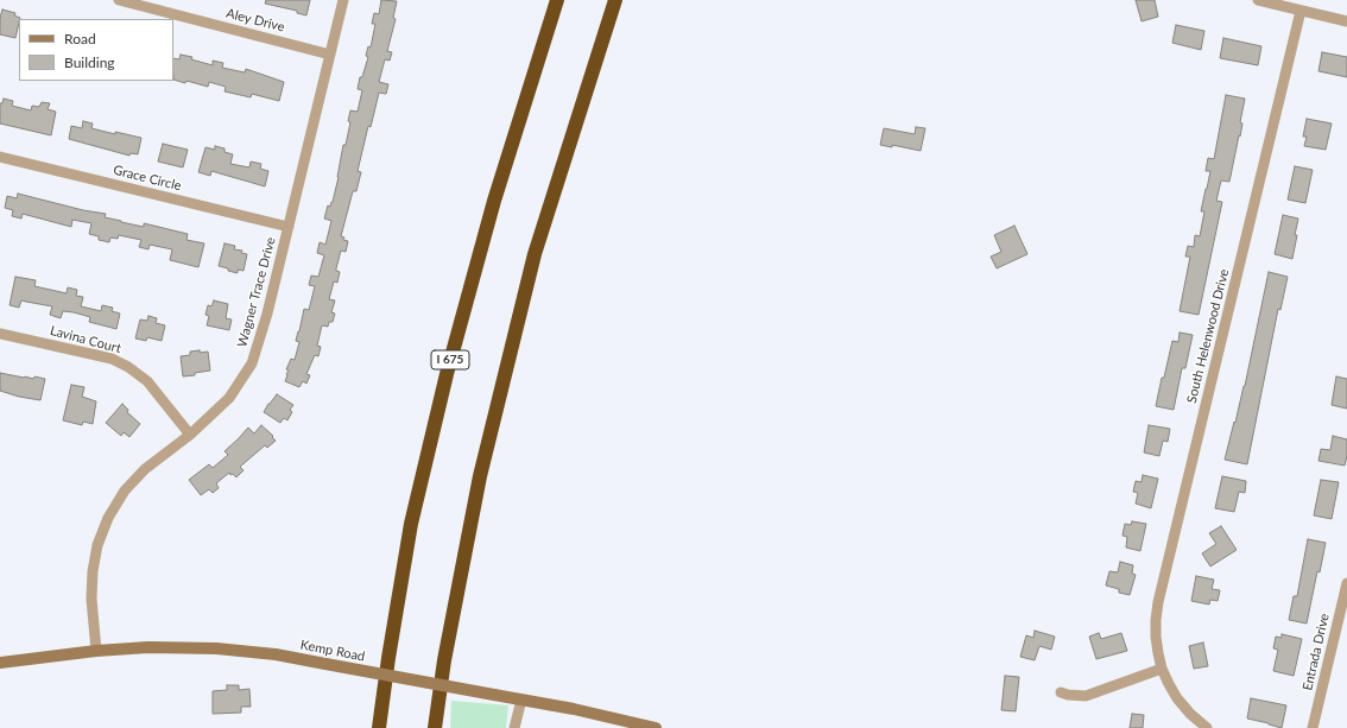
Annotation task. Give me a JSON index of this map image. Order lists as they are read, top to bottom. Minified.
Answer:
{"streets":{"highway":["I 675"],"main road":["Kemp Road"],"street":["Aley Drive","Grace Circle","Wagner Trace Drive","South Helenwood Drive","Lavina Court","Entrada Drive"]},"crossings":[["Aley Drive","Wagner Trace Drive"],["Grace Circle","Wagner Trace Drive"],["Wagner Trace Drive","Lavina Court"],["Wagner Trace Drive","Kemp Road"]],"legend":["Road","Building"]}
